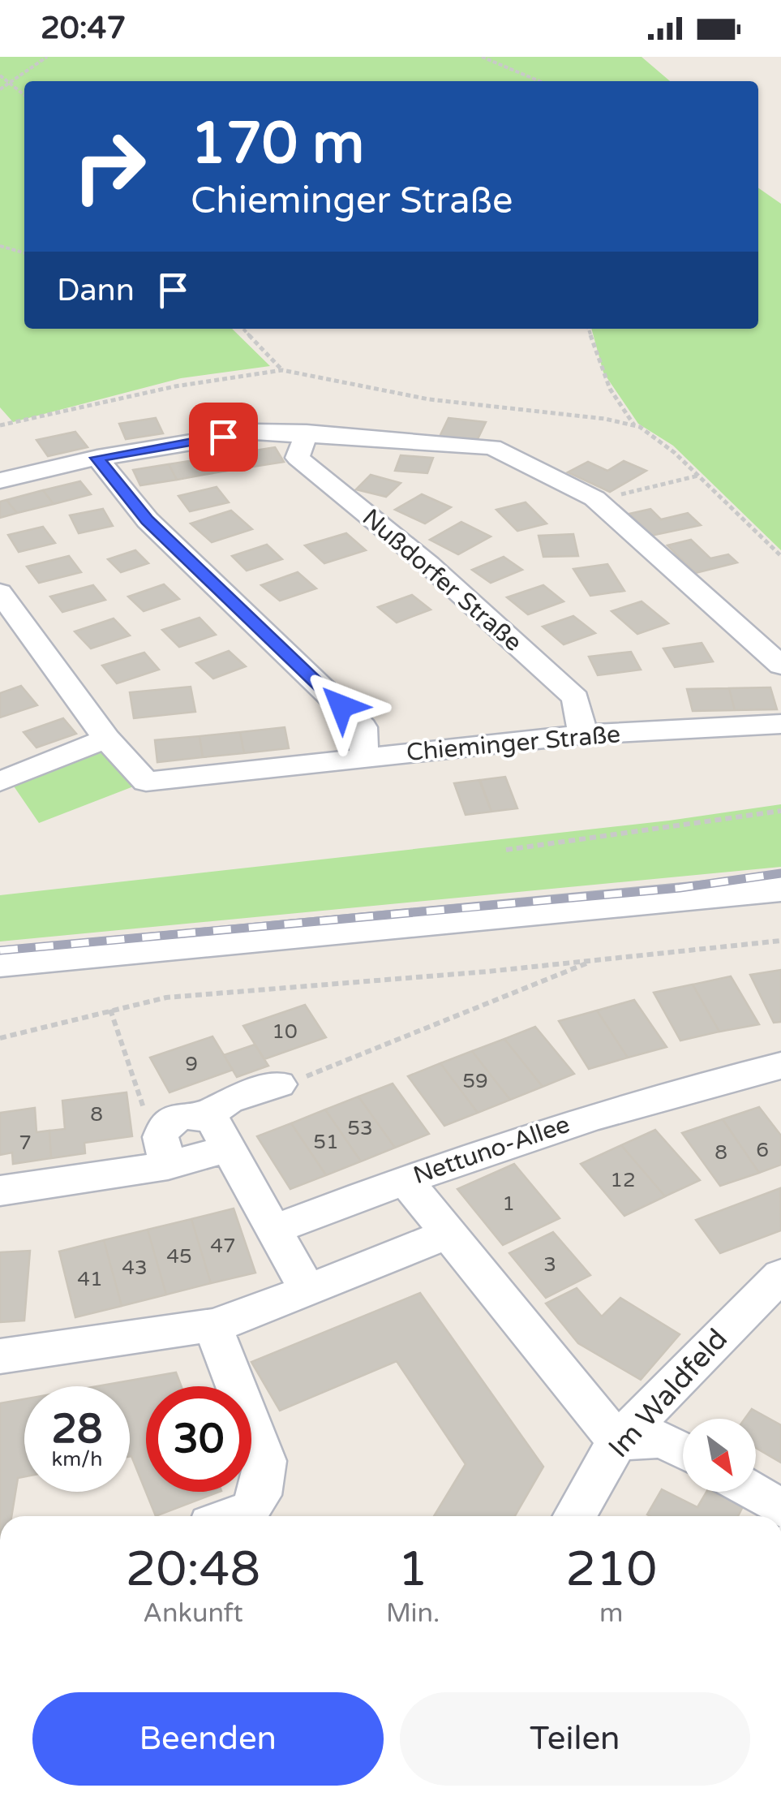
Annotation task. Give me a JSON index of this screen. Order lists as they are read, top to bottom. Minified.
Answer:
{"streets":{"street":["Nußdorfer Straße","Chieminger Straße","Nettuno-Allee","Im Waldfeld"]},"crossings":[["Nußdorfer Straße","Chieminger Straße"]],"house_numbers":["10","9","59","8","53","51","7","6","8","12","1","47","45","3","43","41"],"north":"bottom right","page":{"status":"20:47","turn":["170 m","Chieminger Straße"],"then":"Dann","speed":"28 km/h","limit":"30","eta":["20:48","Ankunft","1","Min.","210","m"],"buttons":["Beenden","Teilen"]}}
